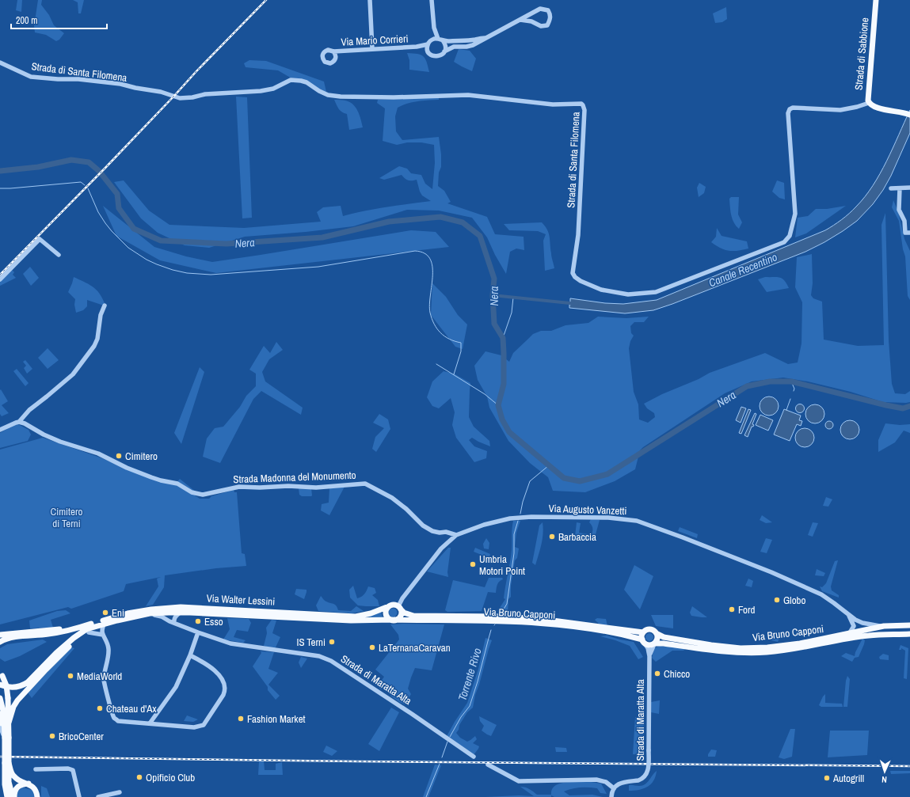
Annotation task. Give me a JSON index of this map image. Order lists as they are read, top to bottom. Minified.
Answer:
{"streets":{"main road":["Strada di Sabbione","Via Walter Lessini","Via Bruno Capponi"],"street":["Via Mario Corrieri","Strada di Santa Filomena","Strada Madonna del Monumento","Via Augusto Vanzetti","Strada di Maratta Alta"]},"crossings":[["Strada di Sabbione","Strada di Santa Filomena"],["Strada Madonna del Monumento","Via Augusto Vanzetti"],["Via Augusto Vanzetti","Via Walter Lessini"],["Via Augusto Vanzetti","Via Bruno Capponi"],["Via Walter Lessini","Via Bruno Capponi"],["Via Walter Lessini","Strada di Maratta Alta"]],"water":["Nera","Canale Recentino","Torrente Rivo"],"parks":["Cimitero di Terni"],"places":["Cimitero","Barbaccia","Umbria Motori Point","Globo","Ford","Eni","Esso","IS Terni","LaTernanaCaravan","Chicco","MediaWorld","Chateau d'Ax","Fashion Market","BricoCenter","Opificio Club","Autogrill"],"scale_bar":"200 m","north":"bottom"}
